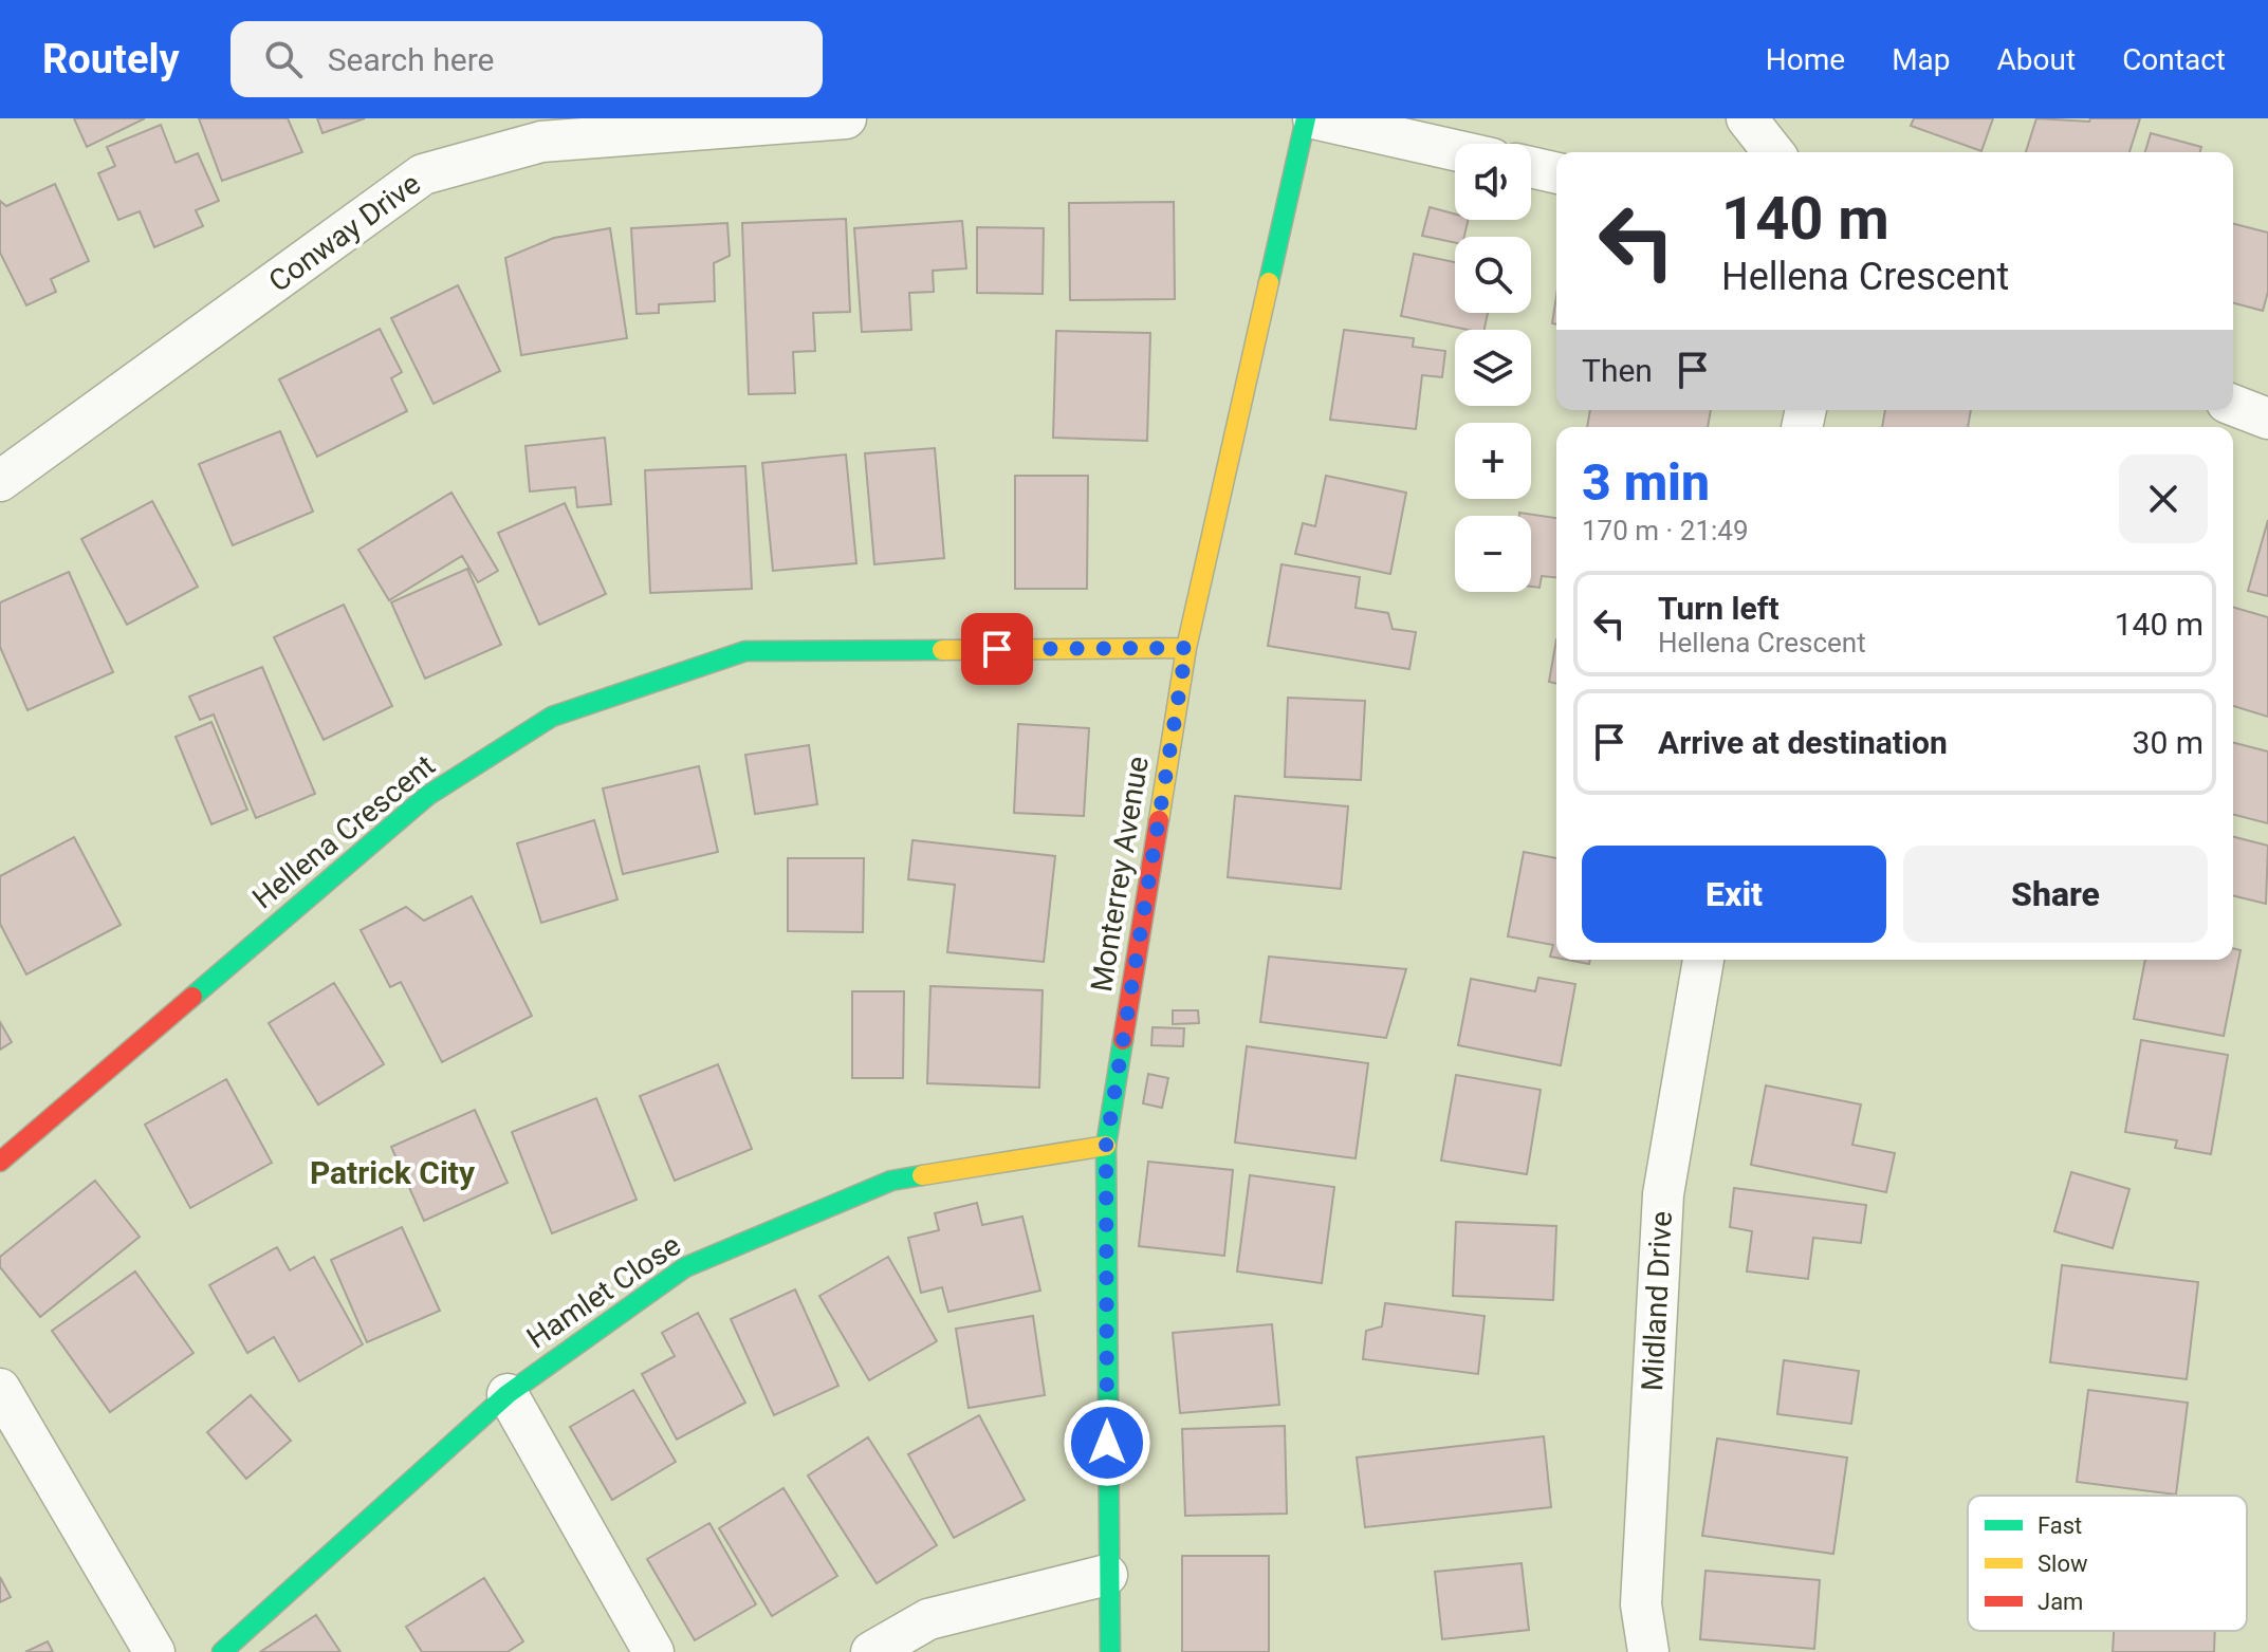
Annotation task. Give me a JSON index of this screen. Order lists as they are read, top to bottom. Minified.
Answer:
{"streets":{"street":["Conway Drive","Hellena Crescent","Monterrey Avenue","Hamlet Close","Midland Drive"]},"crossings":[["Hellena Crescent","Monterrey Avenue"],["Monterrey Avenue","Hamlet Close"]],"districts":["Patrick City"],"legend":["Fast","Slow","Jam"],"page":{"header":"Routely","search":"Search here","nav":["Home","Map","About","Contact"],"map_buttons":["+","−"],"turn":["140 m","Hellena Crescent"],"then":"Then","heading":["3 min","170 m · 21:49"],"list":[{"name":"Turn left","note":"Hellena Crescent","value":"140 m"},{"name":"Arrive at destination","value":"30 m"}],"buttons":["Exit","Share"]}}
